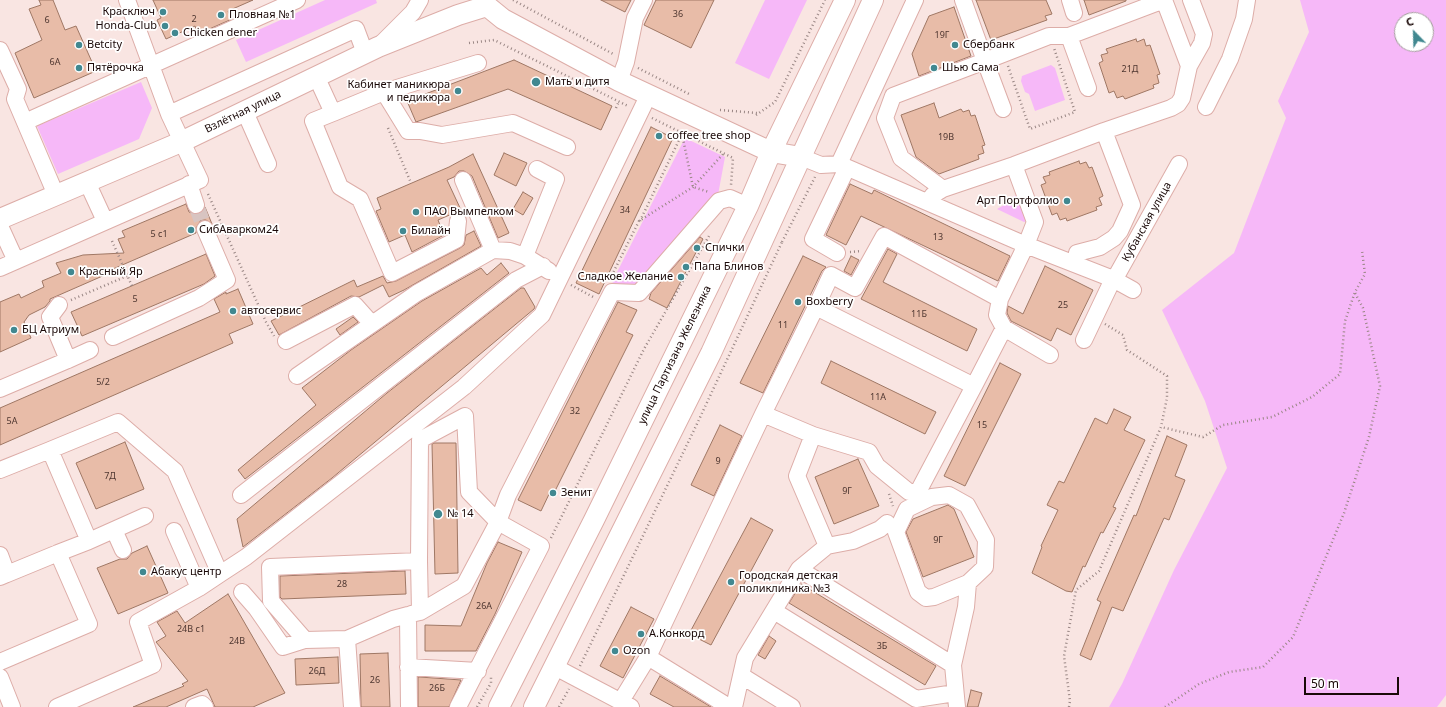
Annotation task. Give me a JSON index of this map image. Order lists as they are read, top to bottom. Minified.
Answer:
{"streets":{"main road":["Взлётная улица","улица Партизана Железняка"],"street":["Кубанская улица"]},"places":["Красключ","Пловная №1","Honda-Club","Chicken dener","Betcity","Сбербанк","Пятёрочка","Шью Сама","Мать и дитя","Кабинет маникюра и педикюра","coffee tree shop","Арт Портфолио","ПАО Вымпелком","СибАварком24","Билайн","Спички","Папа Блинов","Красный Яр","Сладкое Желание","Boxberry","автосервис","БЦ Атриум","Зенит","№ 14","Абакус центр","Городская детская поликлиника №3","А.Конкорд","Ozon"],"house_numbers":["36","2","6","19Г","6А","21Д","19В","34","5 с1","13","5","25","11Б","11","5/2","11А","32","5А","15","9","7Д","9Г","9Г","28","26А","24В с1","24В","3Б","26Д","26","26Б"],"scale_bar":"50 m","north":"top left"}
